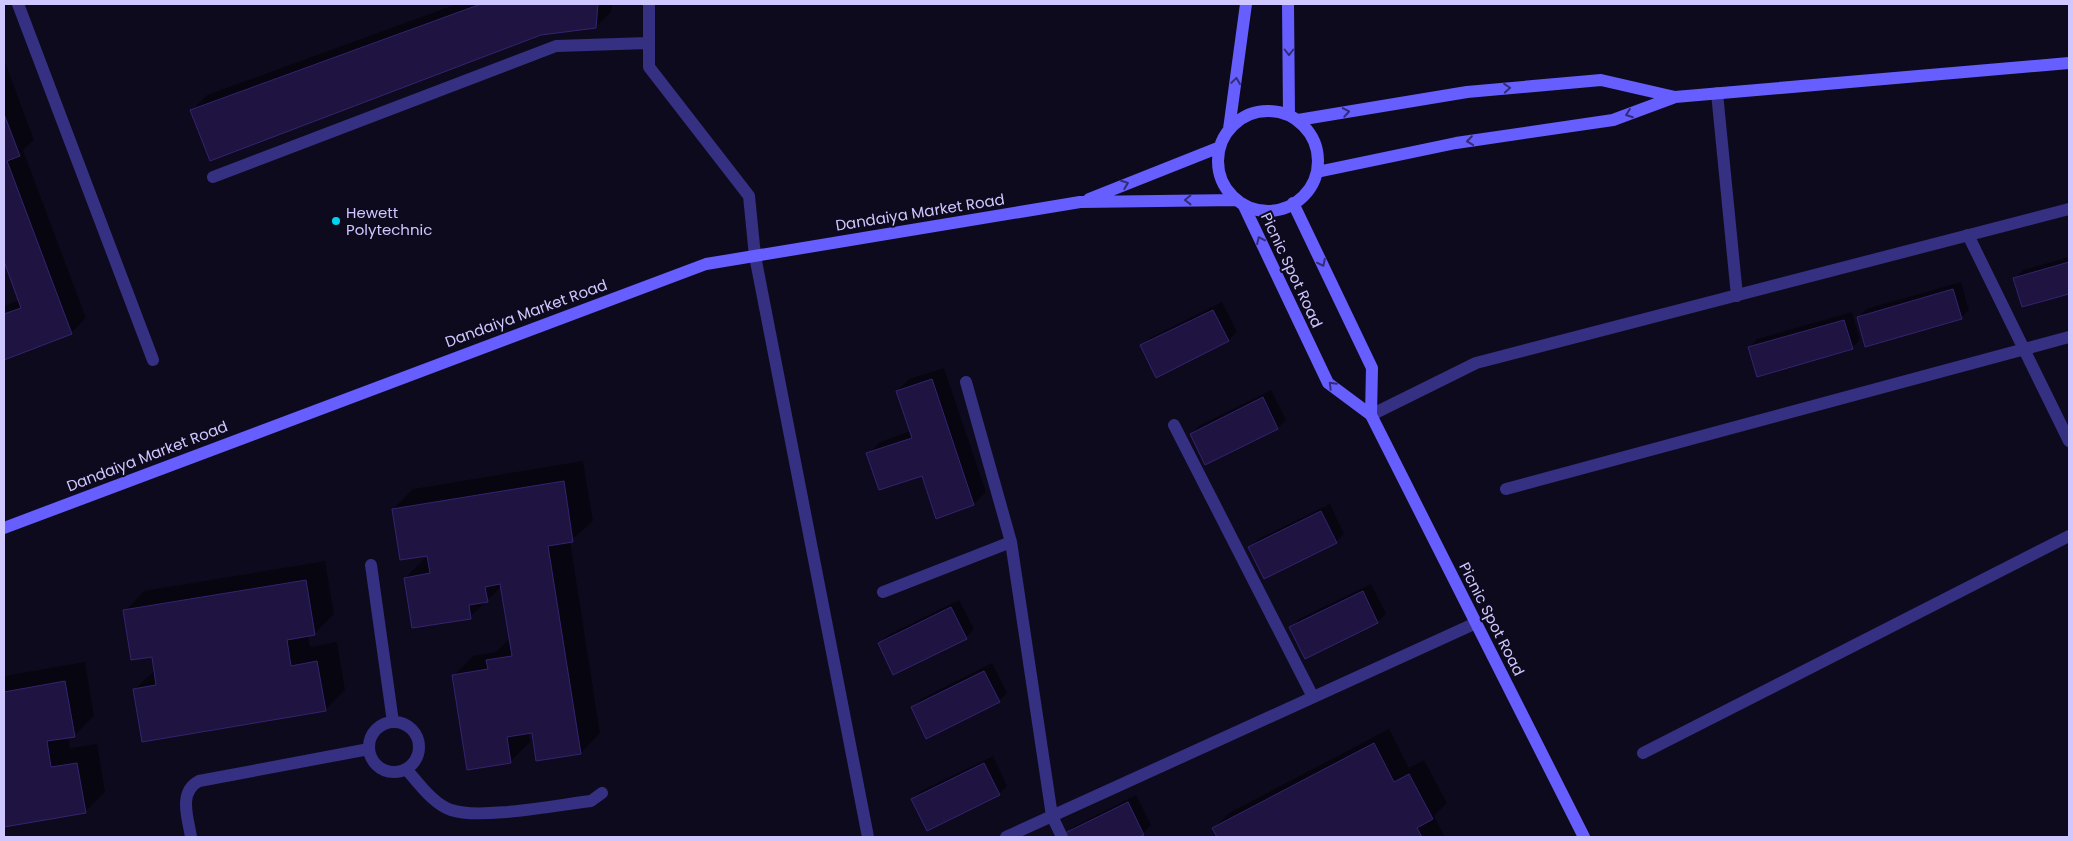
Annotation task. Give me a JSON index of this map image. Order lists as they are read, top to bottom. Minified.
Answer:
{"streets":{"street":["Dandaiya Market Road","Picnic Spot Road"]},"places":["Hewett Polytechnic"]}
